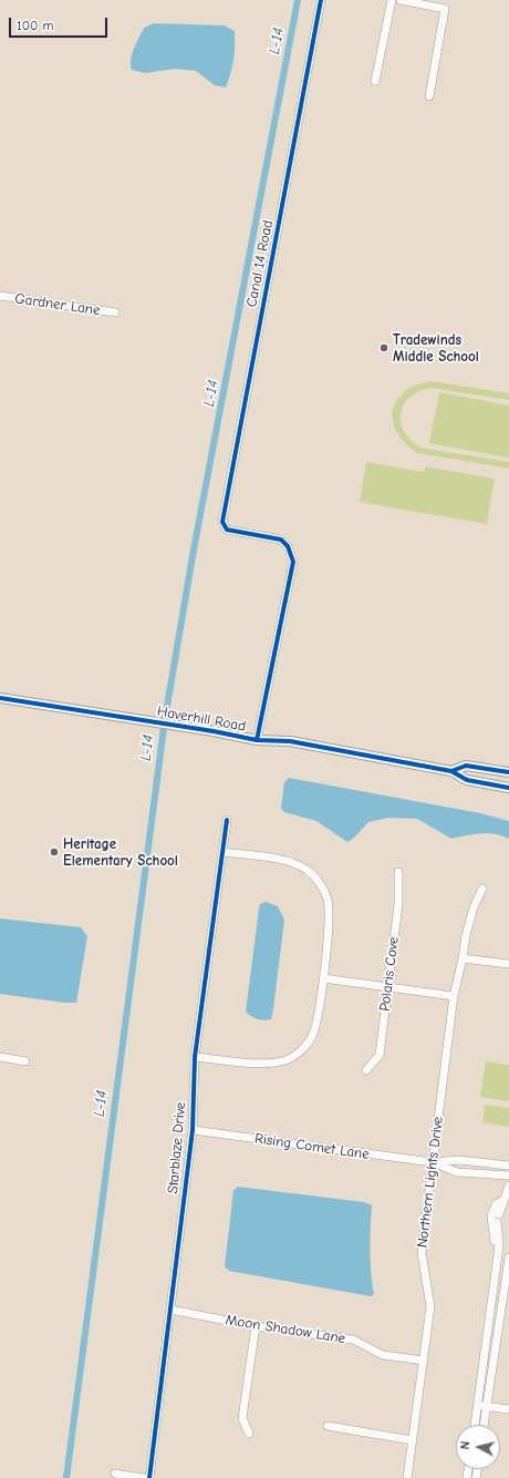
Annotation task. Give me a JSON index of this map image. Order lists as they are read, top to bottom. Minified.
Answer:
{"streets":{"street":["Canal 14 Road","Gardner Lane","Haverhill Road","Polaris Cove","Rising Comet Lane","Starblaze Drive","Northern Lights Drive","Moon Shadow Lane"]},"crossings":[["Canal 14 Road","Haverhill Road"],["Rising Comet Lane","Starblaze Drive"],["Rising Comet Lane","Northern Lights Drive"],["Starblaze Drive","Moon Shadow Lane"],["Northern Lights Drive","Moon Shadow Lane"]],"water":["L-14"],"places":["Tradewinds Middle School","Heritage Elementary School"],"scale_bar":"100 m","north":"left"}
